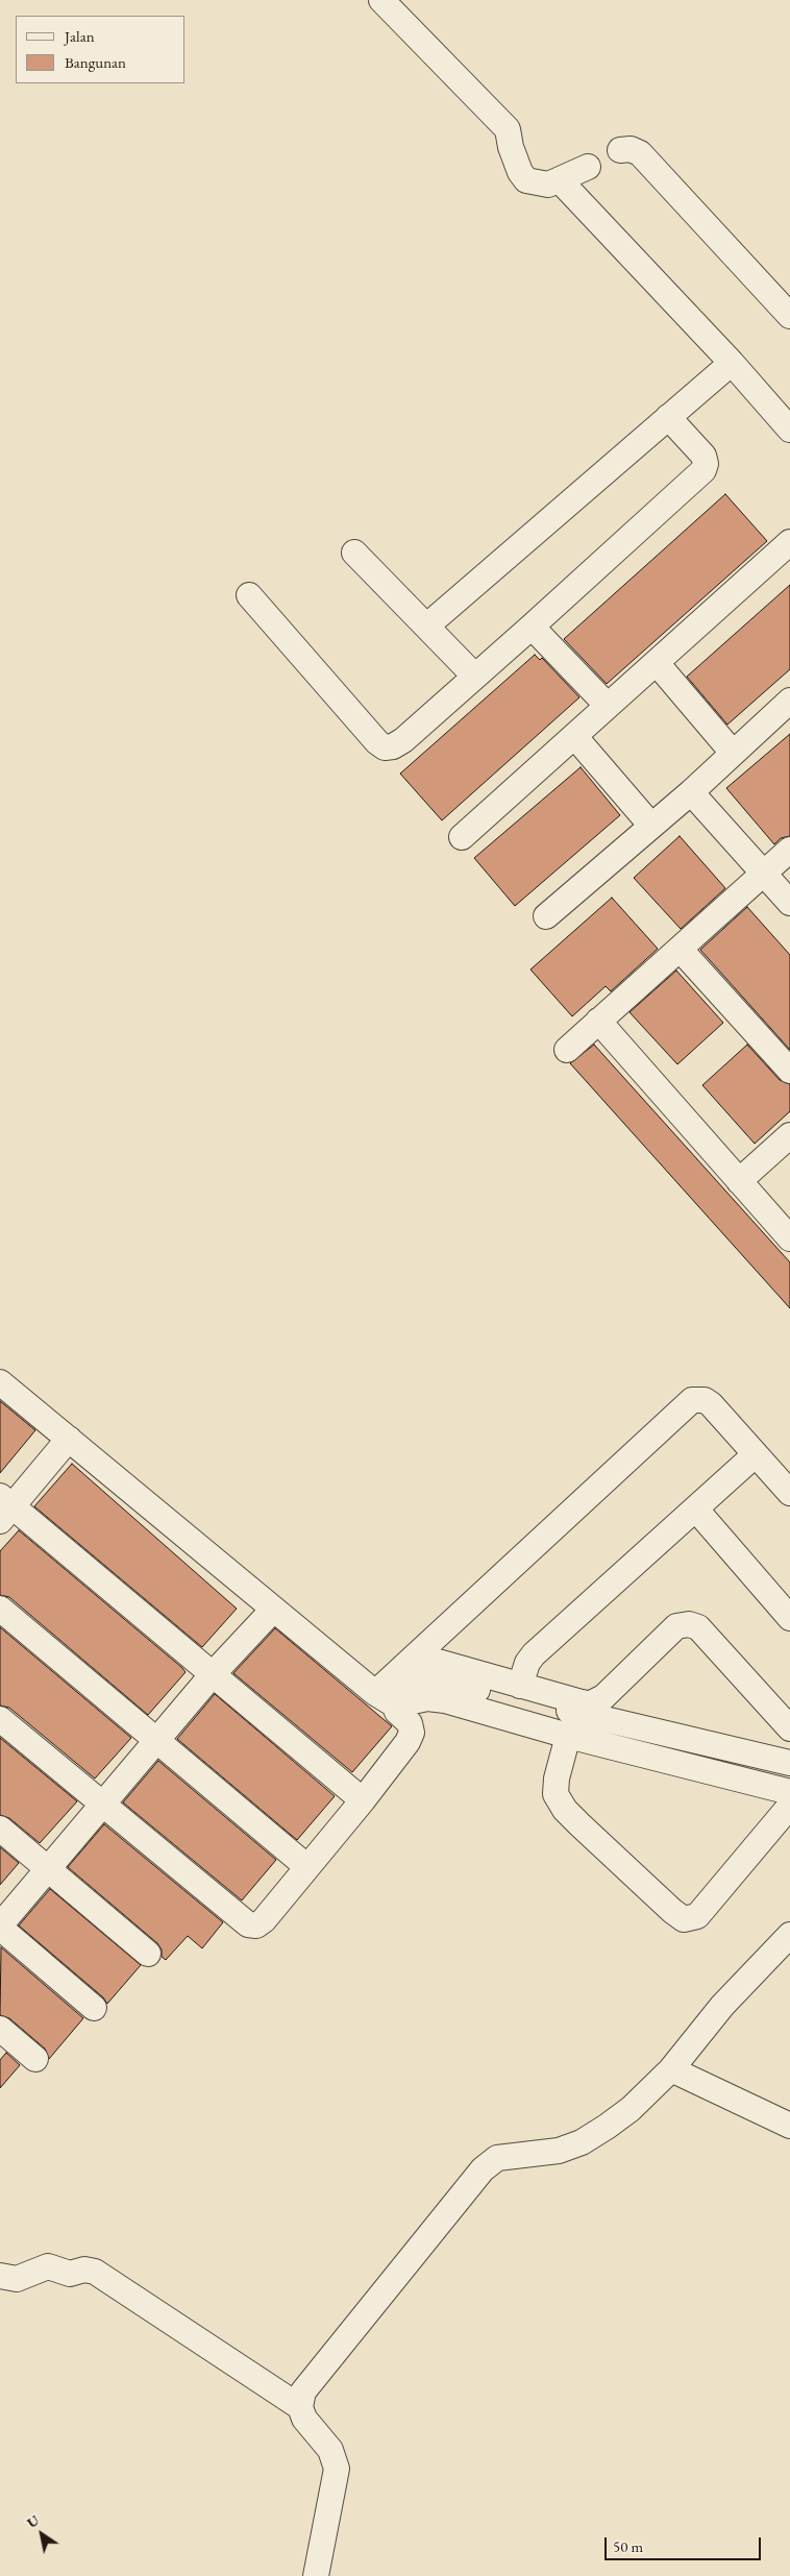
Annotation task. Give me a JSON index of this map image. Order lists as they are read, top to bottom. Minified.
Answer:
{"legend":["Jalan","Bangunan"],"scale_bar":"50 m","north":"top left"}
